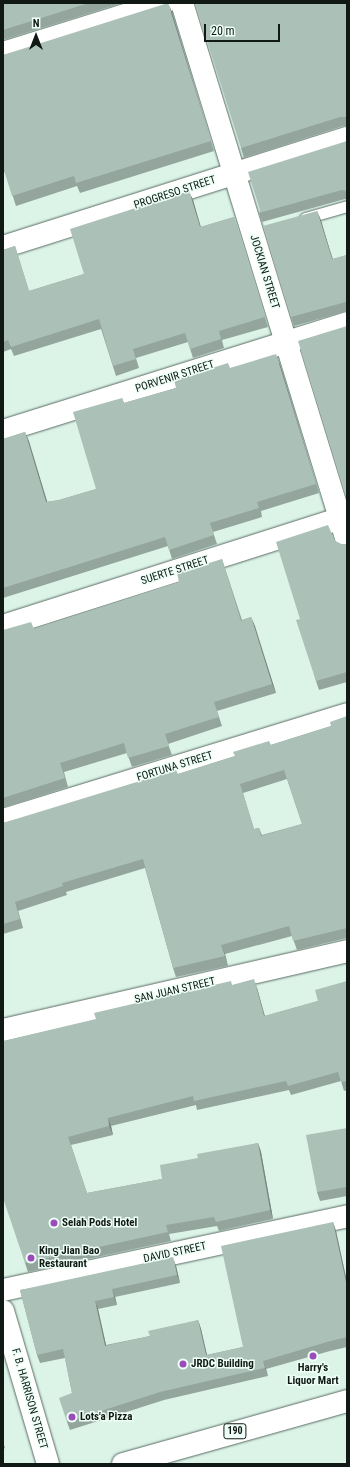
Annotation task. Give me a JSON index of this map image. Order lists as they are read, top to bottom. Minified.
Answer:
{"streets":{"street":["PROGRESO STREET","JOCKIAN STREET","PORVENIR STREET","SUERTE STREET","FORTUNA STREET","SAN JUAN STREET","DAVID STREET","F. B. HARRISON STREET","190"]},"crossings":[["PROGRESO STREET","JOCKIAN STREET"],["JOCKIAN STREET","PORVENIR STREET"],["JOCKIAN STREET","SUERTE STREET"]],"places":["Selah Pods Hotel","King Jian Bao Restaurant","Harry's Liquor Mart","JRDC Building","Lots'a Pizza"],"scale_bar":"20 m","north":"top"}
